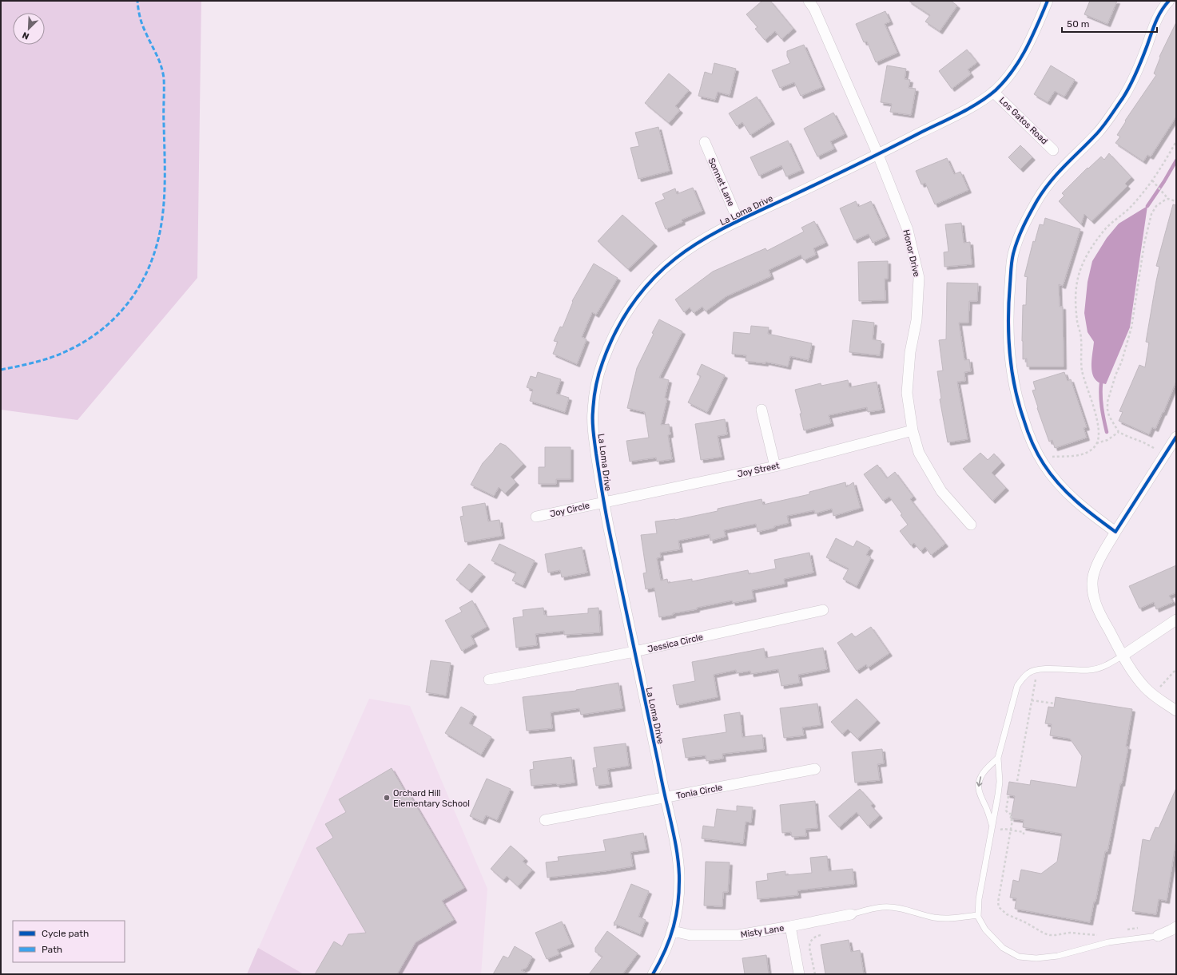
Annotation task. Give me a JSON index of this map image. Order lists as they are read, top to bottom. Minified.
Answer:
{"streets":{"street":["Los Gatos Road","Sonnet Lane","La Loma Drive","Honor Drive","Joy Street","Joy Circle","Jessica Circle","Tonia Circle","Misty Lane"]},"crossings":[["Los Gatos Road","La Loma Drive"],["Sonnet Lane","La Loma Drive"],["La Loma Drive","Honor Drive"],["La Loma Drive","Joy Street"],["La Loma Drive","Joy Circle"],["La Loma Drive","Jessica Circle"],["La Loma Drive","Tonia Circle"],["La Loma Drive","Misty Lane"],["Honor Drive","Joy Street"],["Joy Street","Joy Circle"]],"places":["Orchard Hill Elementary School"],"legend":["Cycle path","Path"],"scale_bar":"50 m","north":"bottom left"}
